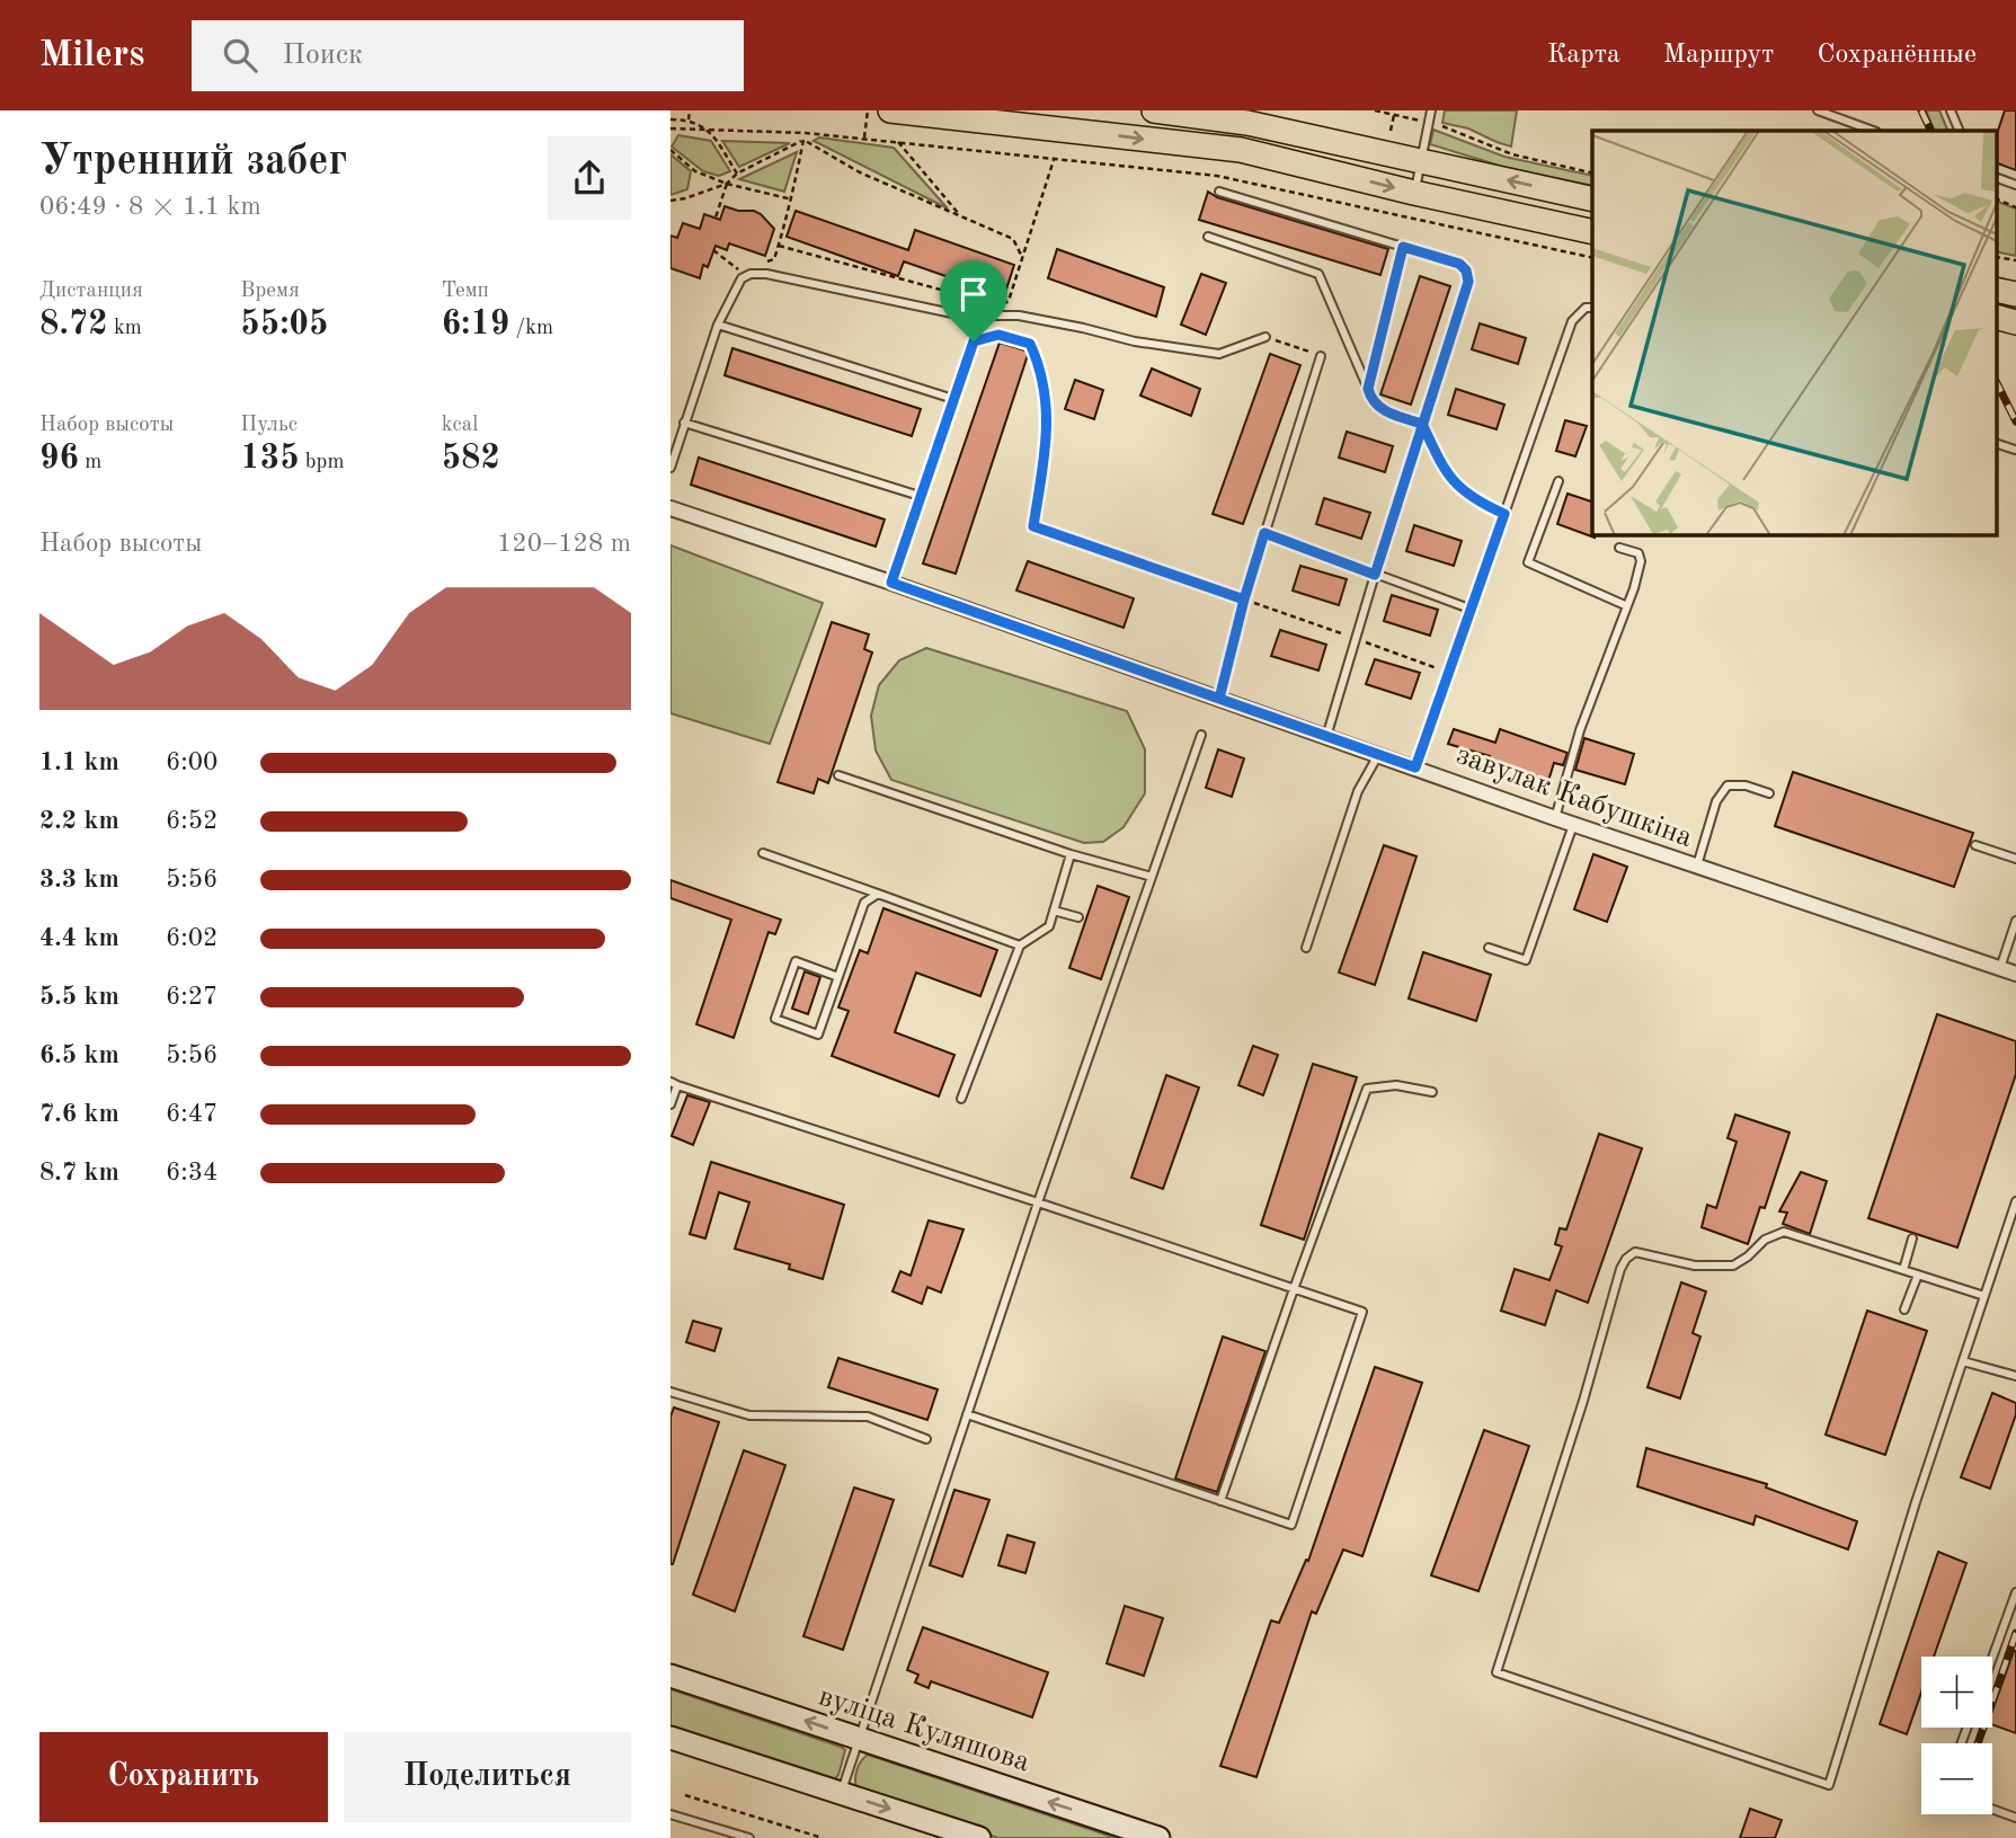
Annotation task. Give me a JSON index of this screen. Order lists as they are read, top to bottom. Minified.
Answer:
{"streets":{"main road":["вуліца Куляшова"],"street":["завулак Кабушкіна"]},"page":{"header":"Milers","search":"Поиск","nav":["Карта","Маршрут","Сохранённые"],"heading":["Утренний забег","06:49 · 8 × 1.1 km"],"stats":[["Дистанция","8.72 km"],["Время","55:05"],["Темп","6:19 /km"],["Набор высоты","96 m"],["Пульс","135 bpm"],["kcal","582"]],"chart":["Набор высоты","120–128 m"],"list":[{"name":"1.1 km","note":"6:00"},{"name":"2.2 km","note":"6:52"},{"name":"3.3 km","note":"5:56"},{"name":"4.4 km","note":"6:02"},{"name":"5.5 km","note":"6:27"},{"name":"6.5 km","note":"5:56"},{"name":"7.6 km","note":"6:47"},{"name":"8.7 km","note":"6:34"}],"map_buttons":["+","−"],"buttons":["Сохранить","Поделиться"]}}
